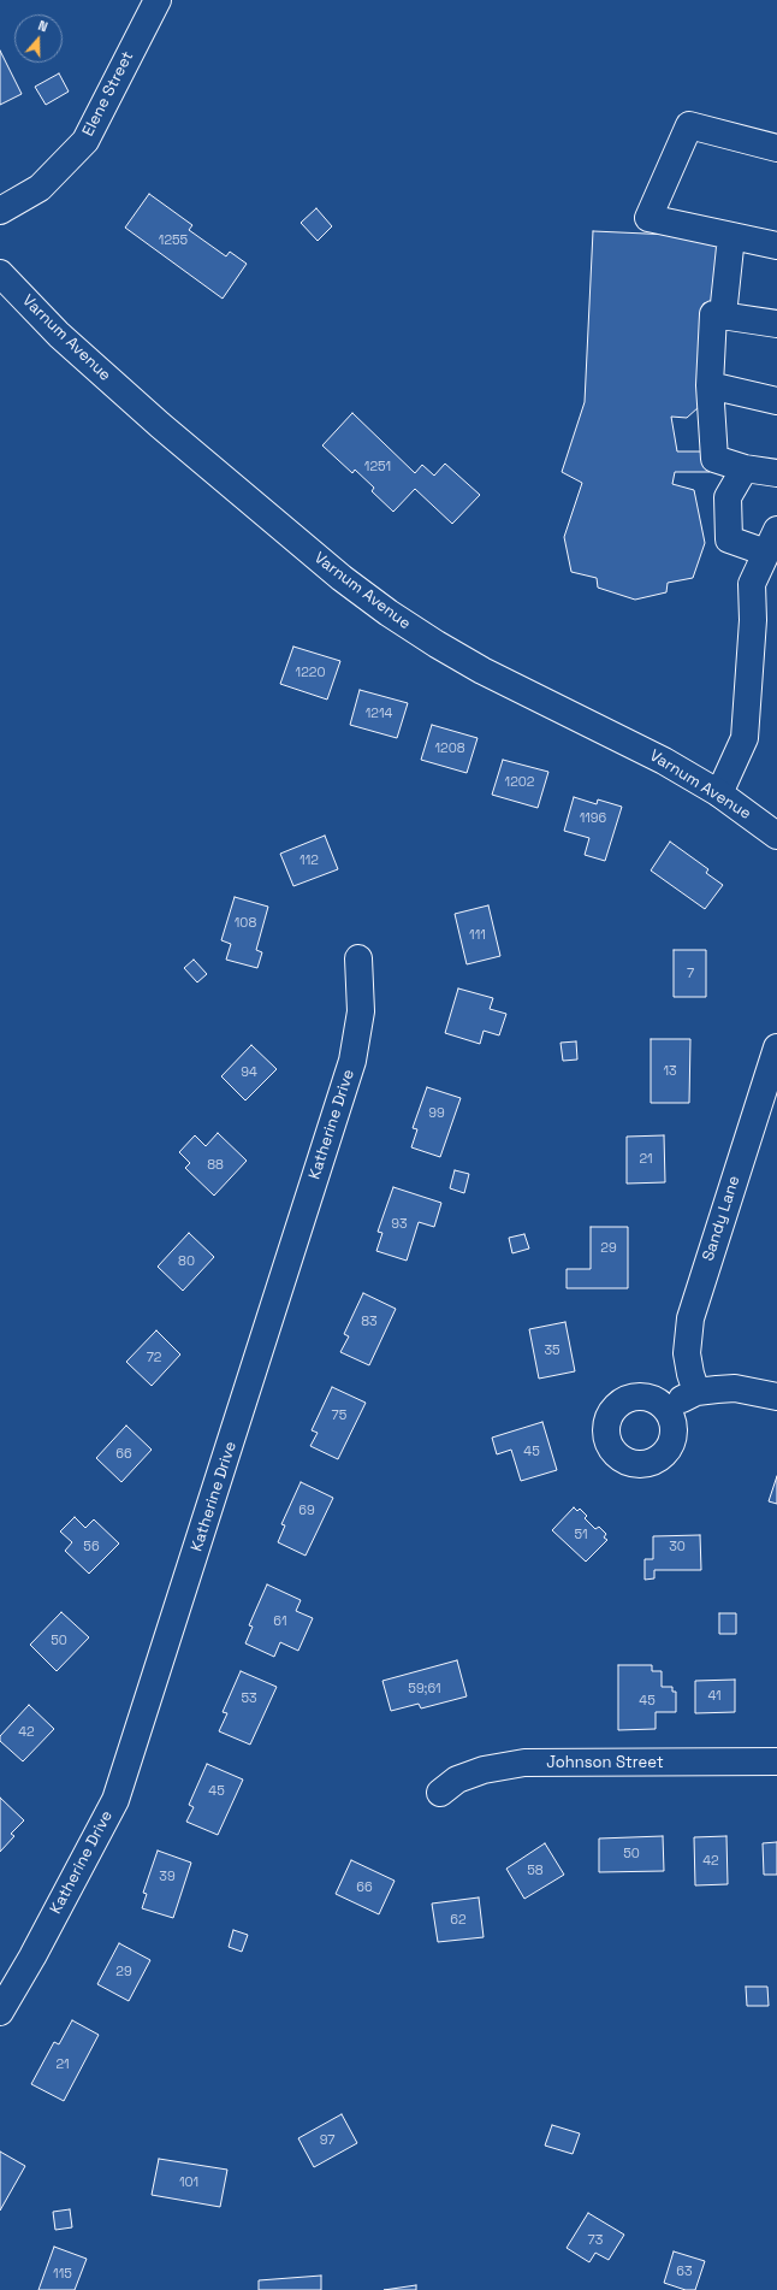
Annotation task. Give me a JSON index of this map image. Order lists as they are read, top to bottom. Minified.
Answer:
{"streets":{"street":["Elene Street","Varnum Avenue","Katherine Drive","Sandy Lane","Johnson Street"]},"house_numbers":["1255","1251","1220","1214","1208","1202","1196","112","108","111","7","13","94","99","21","88","93","29","80","83","35","72","75","45","66","69","51","56","30","61","50","59;61","41","53","45","42","45","50","42","58","39","66","62","29","21","97","101","73","63","115"],"north":"top"}
